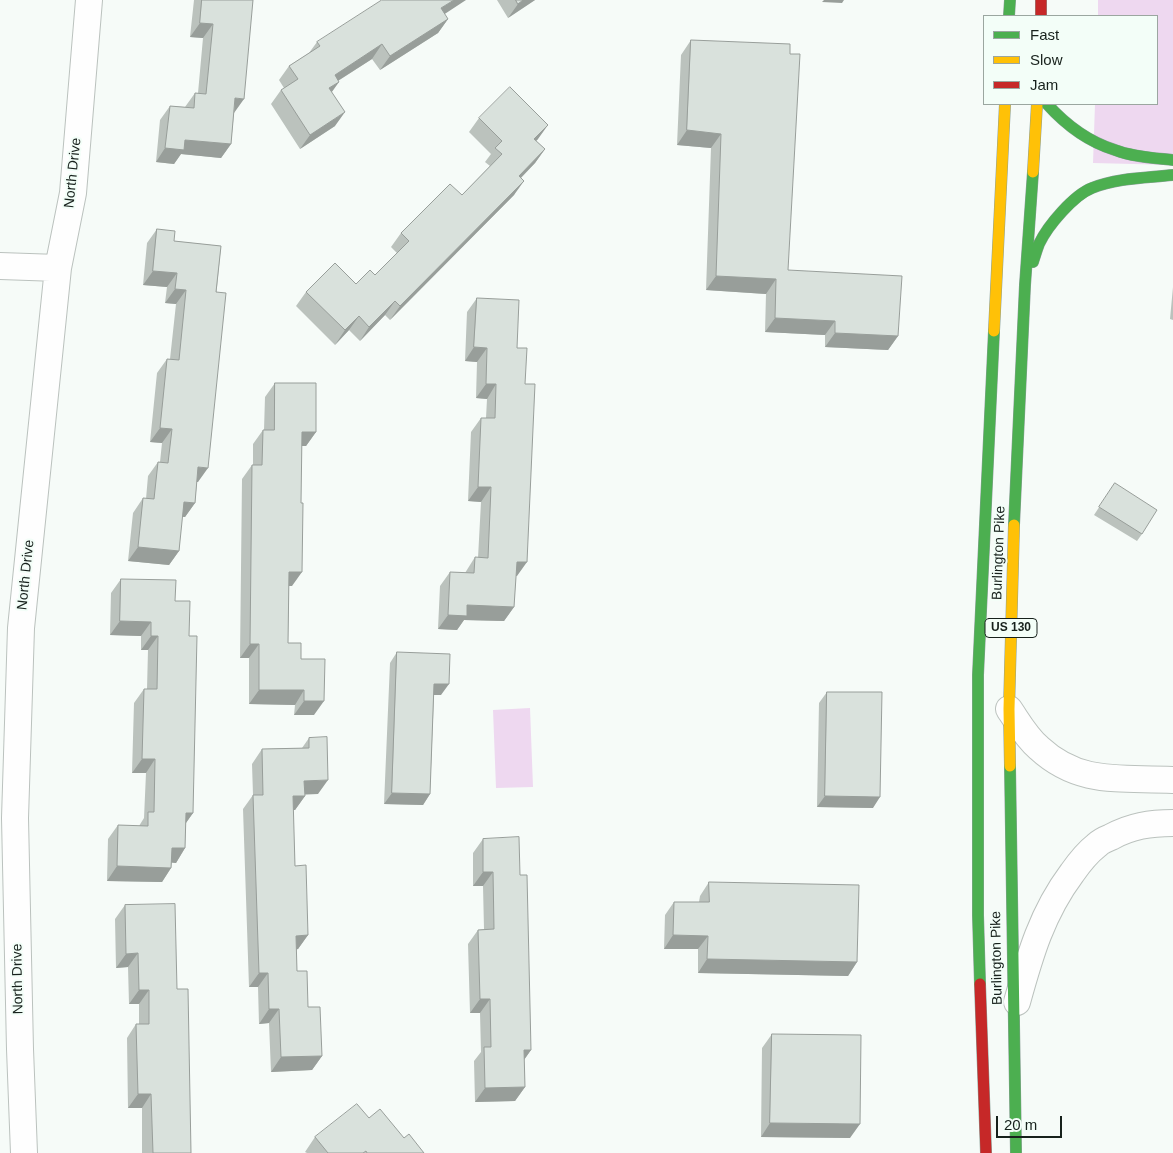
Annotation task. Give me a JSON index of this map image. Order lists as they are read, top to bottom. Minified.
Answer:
{"streets":{"highway":["Burlington Pike","US 130"],"street":["North Drive"]},"legend":["Fast","Slow","Jam"],"scale_bar":"20 m"}
